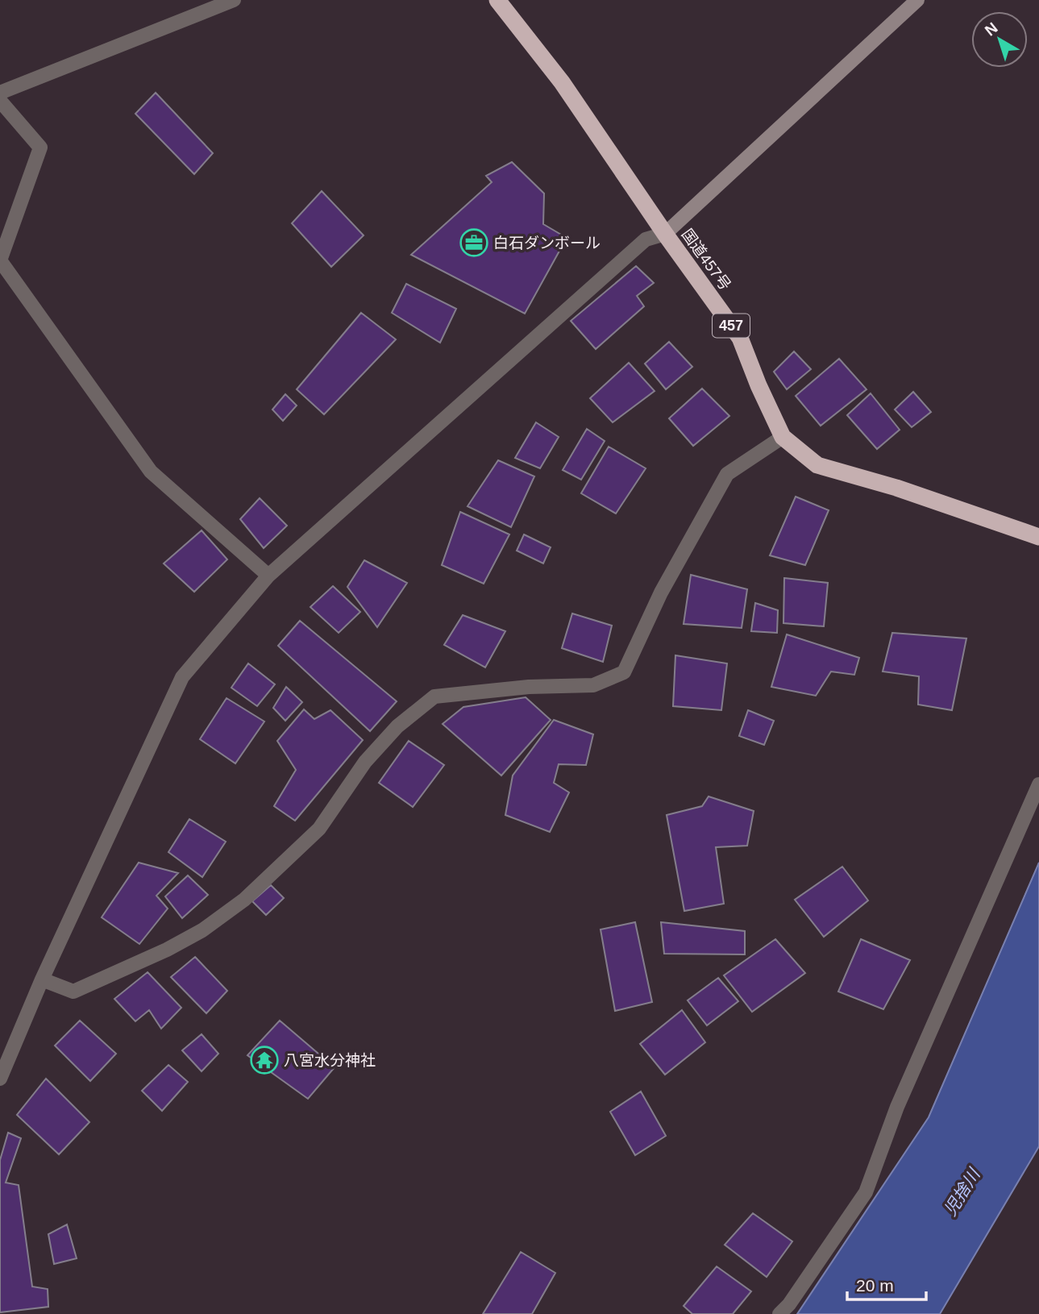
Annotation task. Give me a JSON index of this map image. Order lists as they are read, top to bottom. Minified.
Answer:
{"streets":{"highway":["国道457号","457"]},"water":["児捨川"],"places":{"office":["白石ダンボール"],"temple":["八宮水分神社"]},"scale_bar":"20 m","north":"top left"}
